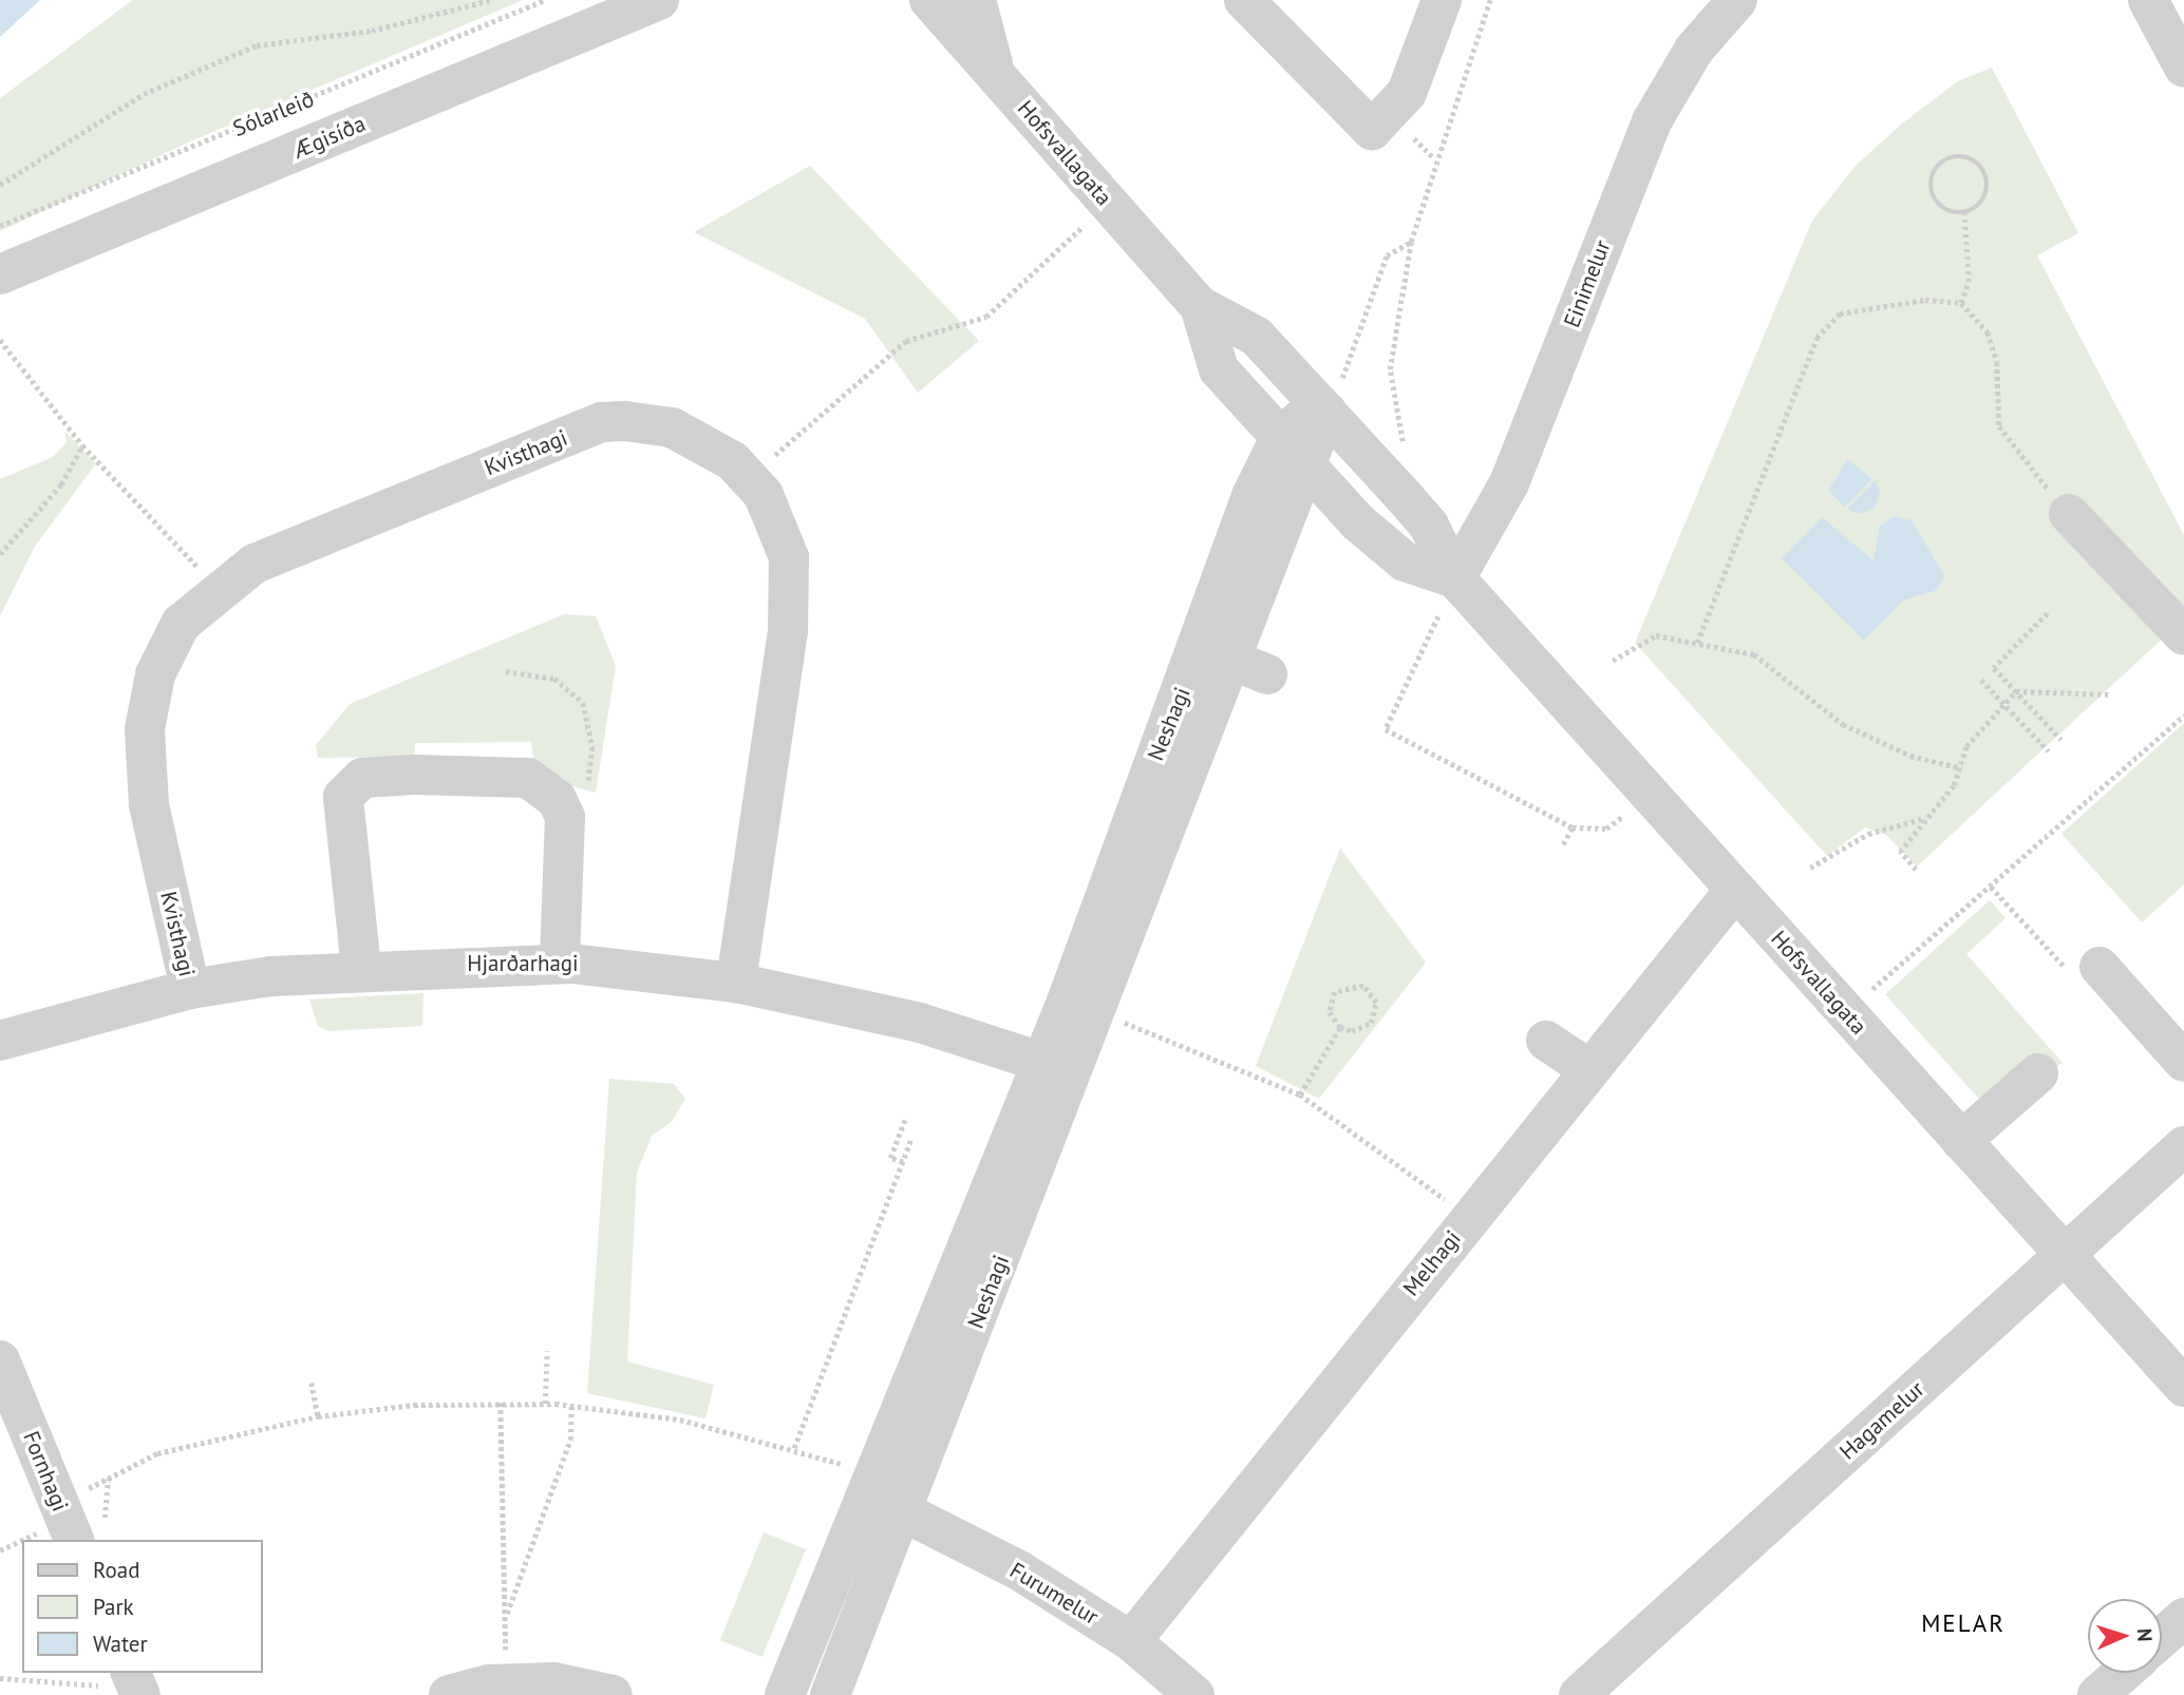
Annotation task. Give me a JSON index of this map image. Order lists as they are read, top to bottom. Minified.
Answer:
{"streets":{"street":["Ægisíða","Hofsvallagata","Einimelur","Kvisthagi","Neshagi","Hjarðarhagi","Melhagi","Hagamelur","Fornhagi","Furumelur"],"path":["Sólarleið"]},"crossings":[["Hofsvallagata","Einimelur"],["Hofsvallagata","Neshagi"],["Hofsvallagata","Melhagi"],["Hofsvallagata","Hagamelur"],["Kvisthagi","Hjarðarhagi"],["Neshagi","Hjarðarhagi"],["Neshagi","Furumelur"],["Melhagi","Furumelur"]],"districts":["MELAR"],"legend":["Road","Park","Water"],"north":"right"}
